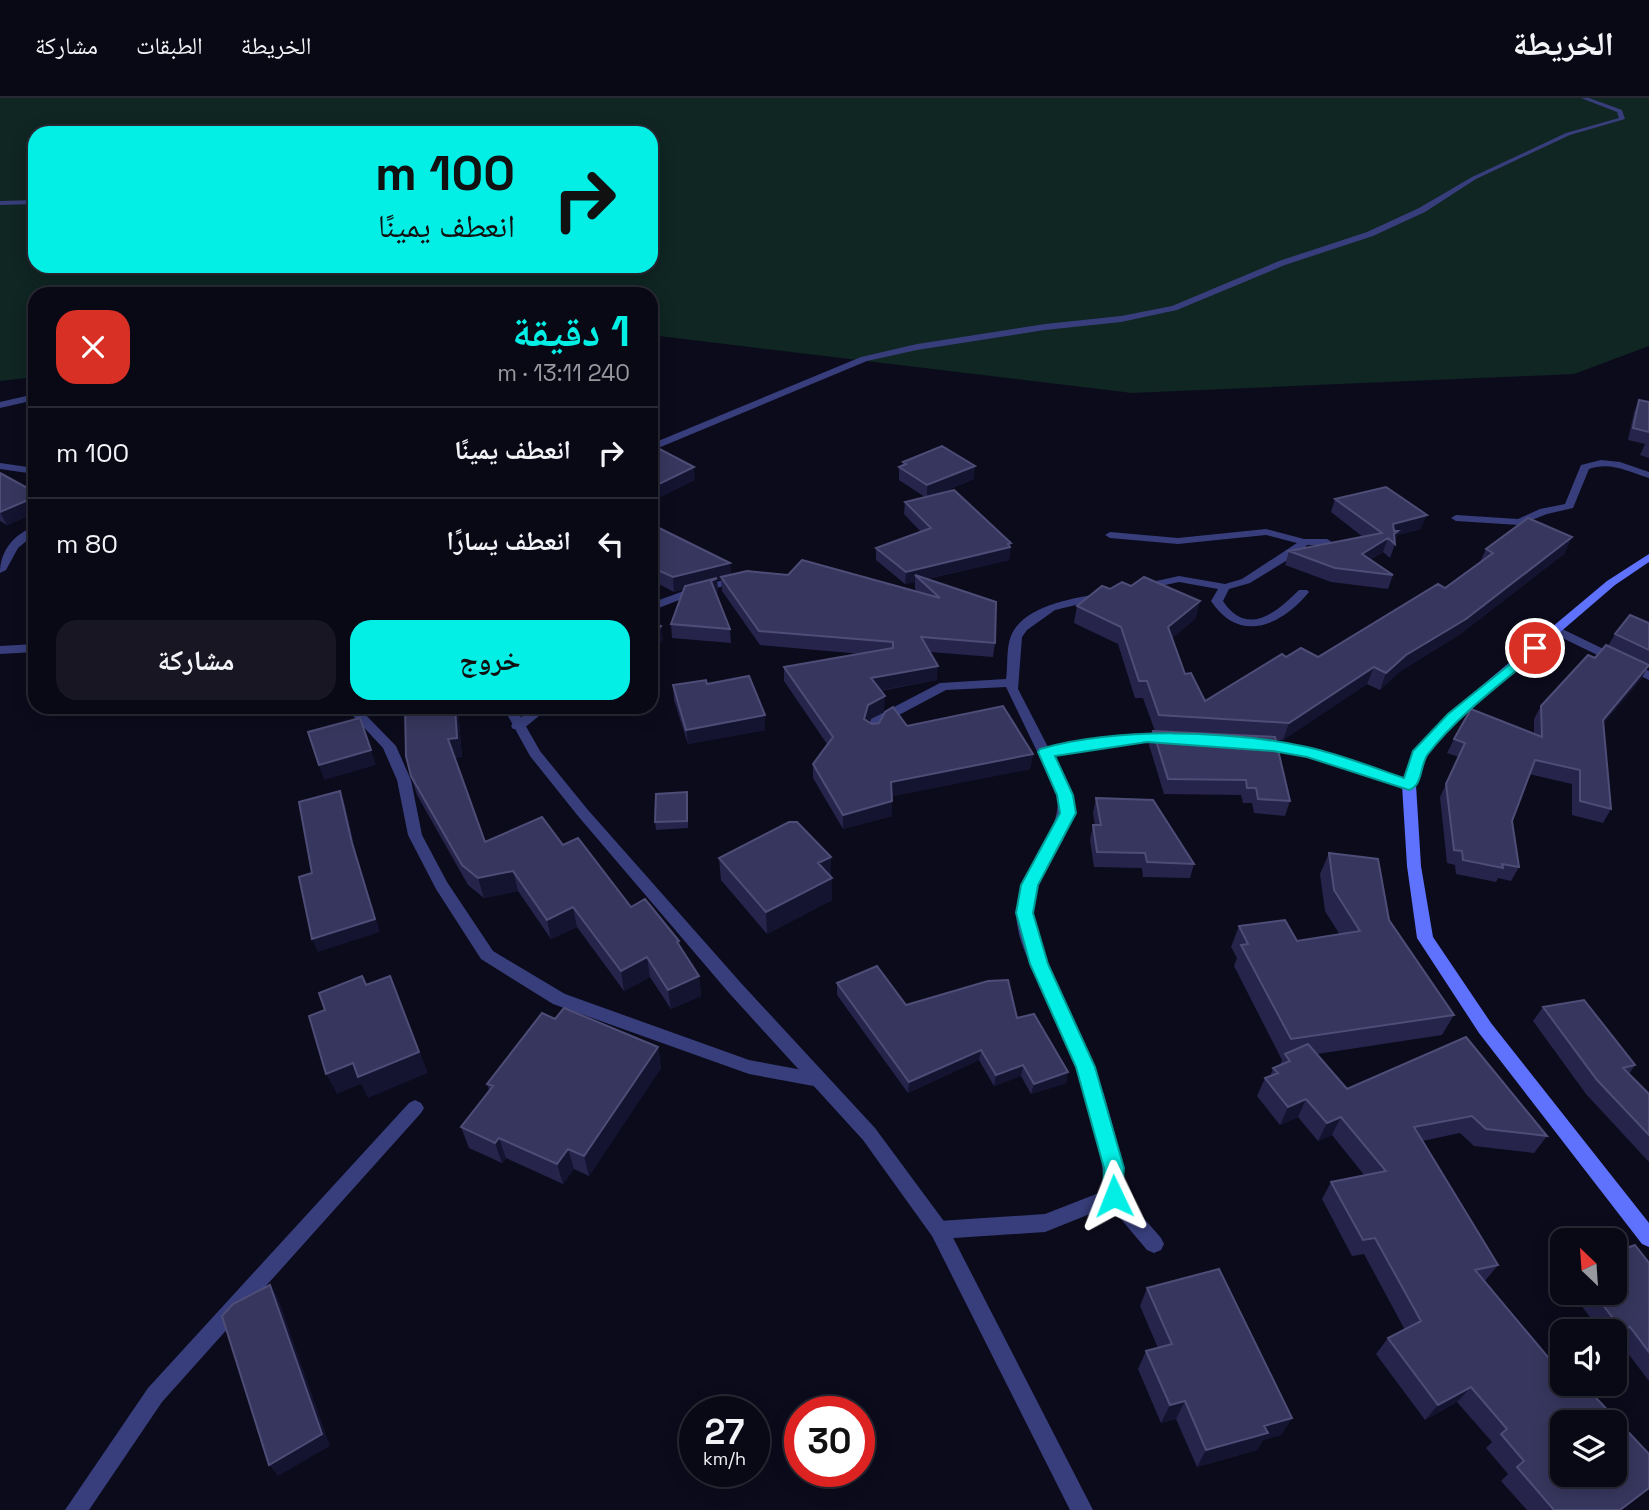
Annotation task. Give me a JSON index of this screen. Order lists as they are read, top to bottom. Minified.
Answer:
{"north":"top left","page":{"header":"الخريطة","nav":["الخريطة","الطبقات","مشاركة"],"turn":["100 m","انعطف يمينًا"],"heading":["1 دقيقة","240 m · 13:11"],"list":[{"name":"انعطف يمينًا","value":"100 m"},{"name":"انعطف يسارًا","value":"80 m"}],"buttons":["خروج","مشاركة"],"speed":"27 km/h","limit":"30"}}
